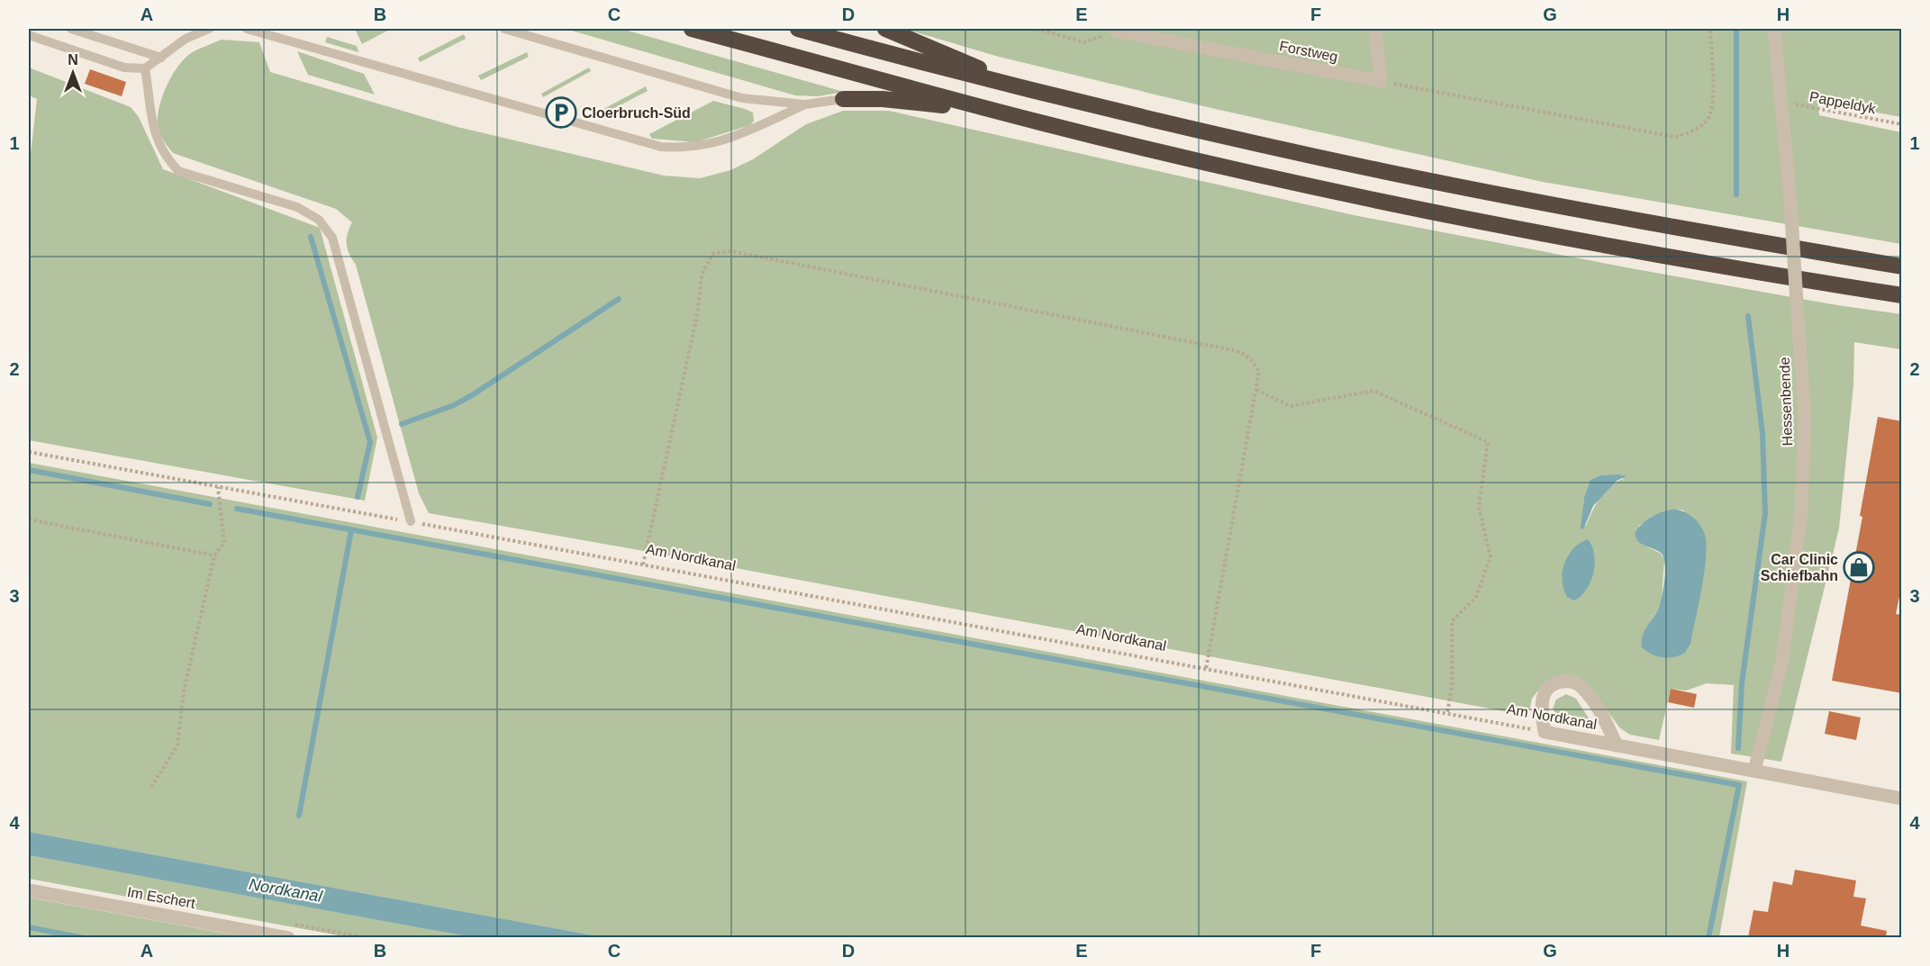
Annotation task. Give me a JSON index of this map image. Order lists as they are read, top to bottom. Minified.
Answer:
{"streets":{"street":["Forstweg","Hessenbende","Am Nordkanal","Im Eschert"],"path":["Pappeldyk"]},"crossings":[["Pappeldyk","Hessenbende"],["Hessenbende","Am Nordkanal"]],"water":["Nordkanal"],"places":{"parking":["Cloerbruch-Süd"],"shop":["Car Clinic Schiefbahn"]},"north":"top","grid":{"columns":["A","B","C","D","E","F","G","H"],"rows":["1","2","3","4"]}}
